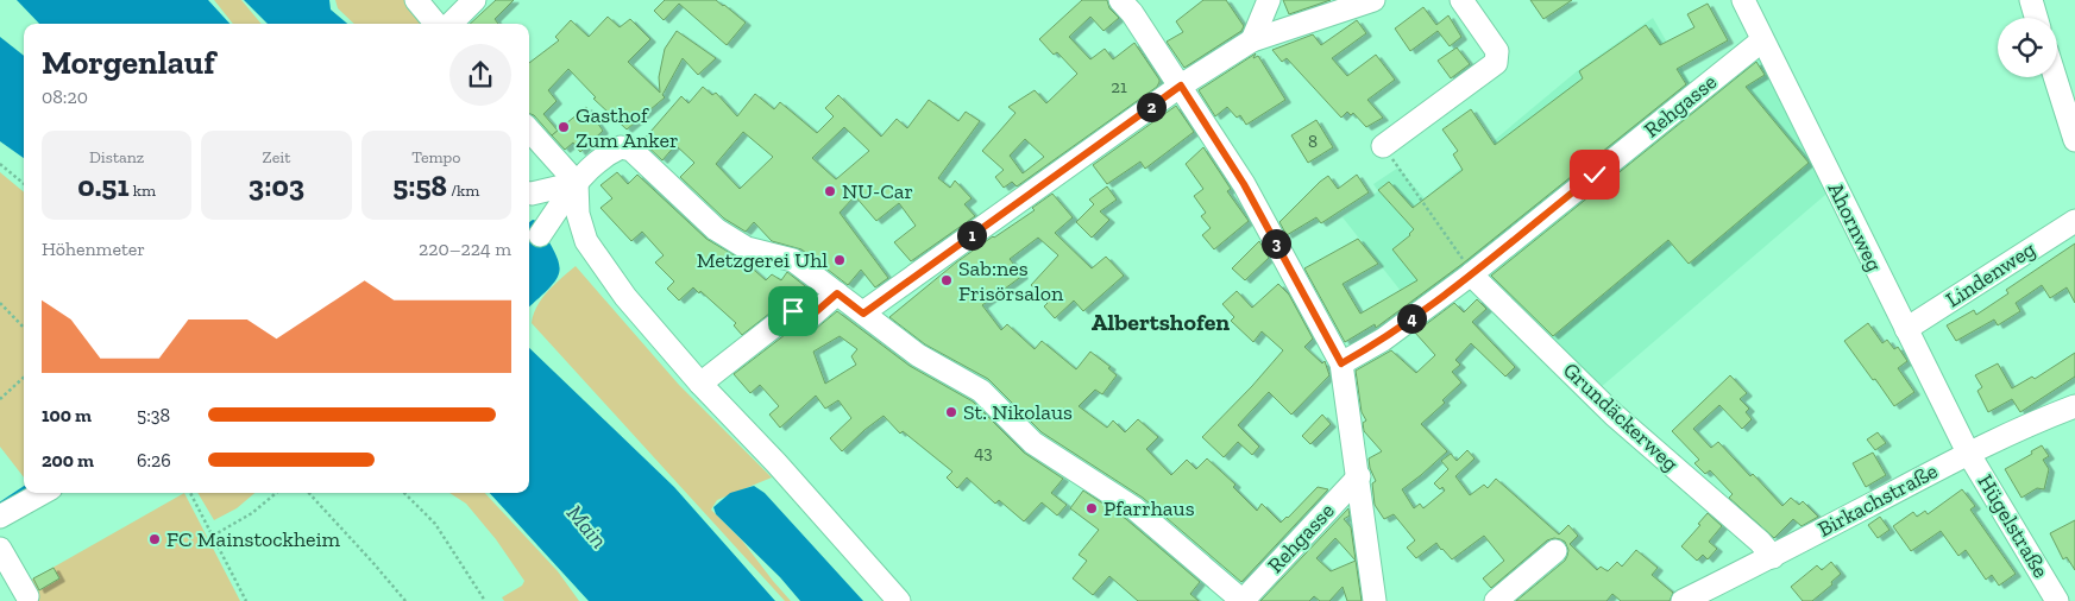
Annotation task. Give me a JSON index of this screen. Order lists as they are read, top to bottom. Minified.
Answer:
{"streets":{"street":["Rehgasse","Ahornweg","Lindenweg","Grundäckerweg","Birkachstraße","Hügelstraße"]},"crossings":[["Rehgasse","Ahornweg"],["Rehgasse","Grundäckerweg"],["Ahornweg","Lindenweg"],["Ahornweg","Birkachstraße"],["Ahornweg","Hügelstraße"],["Grundäckerweg","Birkachstraße"],["Birkachstraße","Hügelstraße"]],"districts":["Albertshofen"],"water":["Main"],"places":["Gasthof Zum Anker","NU-Car","Metzgerei Uhl","Sab:nes Frisörsalon","St. Nikolaus","Pfarrhaus","FC Mainstockheim"],"house_numbers":["21","8","43"],"page":{"heading":["Morgenlauf","08:20"],"pins":["2","1","3","4"],"stats":[["Distanz","0.51 km"],["Zeit","3:03"],["Tempo","5:58 /km"]],"chart":["Höhenmeter","220–224 m"],"list":[{"name":"100 m","note":"5:38"},{"name":"200 m","note":"6:26"}]}}
